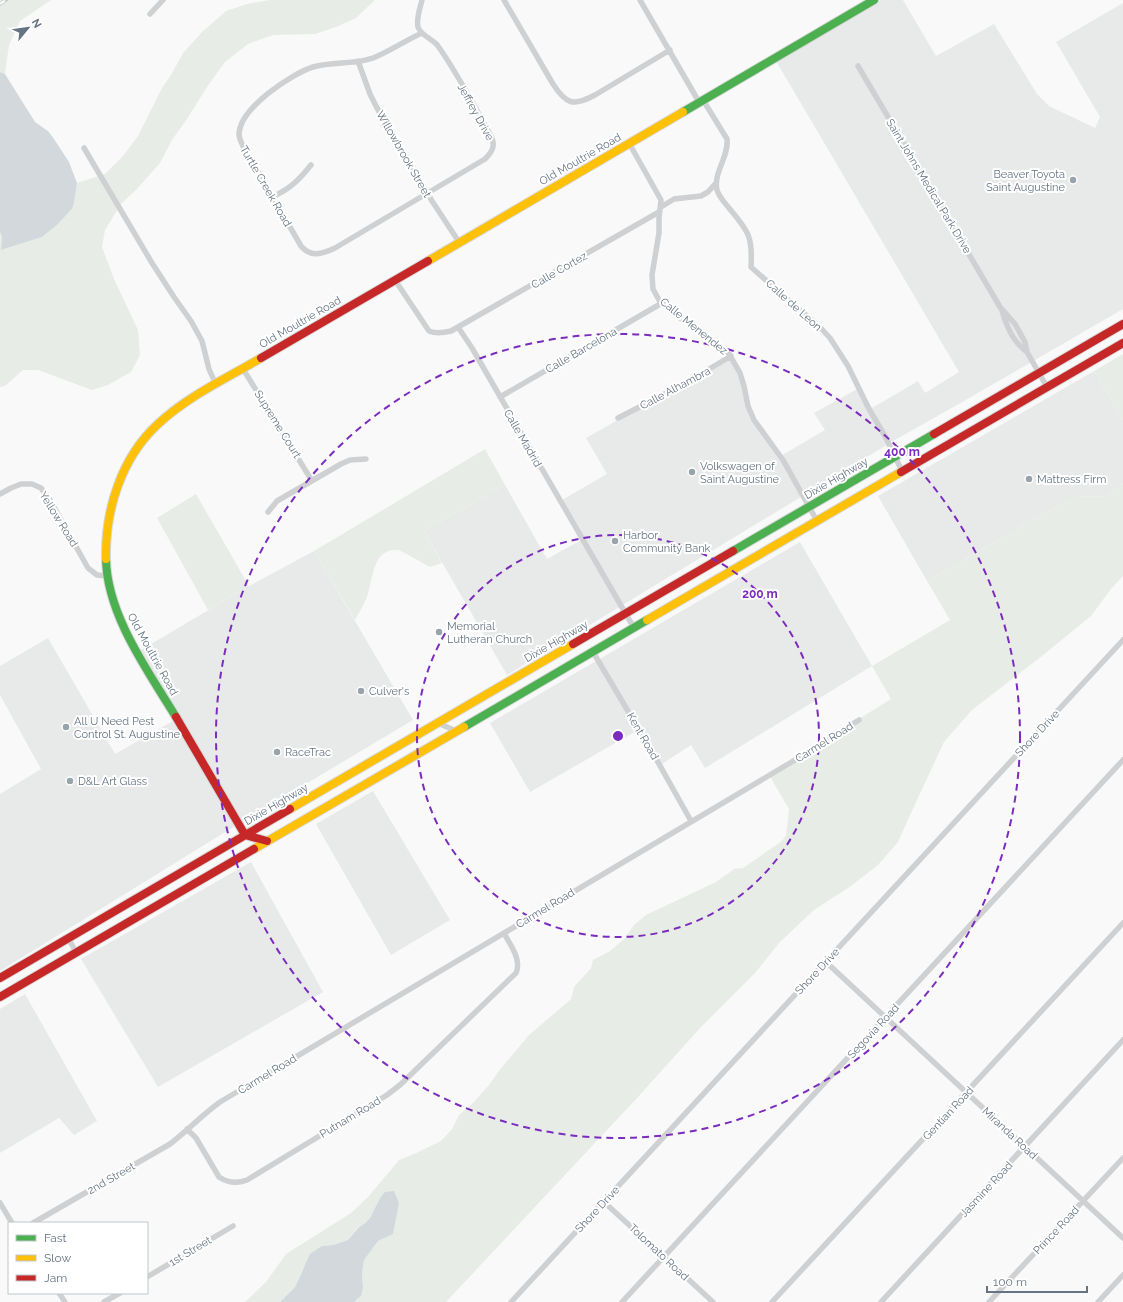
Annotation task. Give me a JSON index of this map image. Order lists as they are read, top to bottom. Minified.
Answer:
{"streets":{"main road":["Old Moultrie Road","Dixie Highway"],"street":["Jeffrey Drive","Willowbrook Street","Turtle Creek Road","Saint Johns Medical Park Drive","Calle Cortez","Calle de Leon","Calle Menendez","Calle Barcelona","Calle Alhambra","Supreme Court","Calle Madrid","Yellow Road","Shore Drive","Kent Road","Carmel Road","Segovia Road","Gentian Road","Putnam Road","Miranda Road","2nd Street","Jasmine Road","Prince Road","1st Street","Tolomato Road"]},"crossings":[["Jeffrey Drive","Willowbrook Street"],["Jeffrey Drive","Turtle Creek Road"],["Willowbrook Street","Old Moultrie Road"],["Willowbrook Street","Turtle Creek Road"],["Old Moultrie Road","Calle Menendez"],["Old Moultrie Road","Supreme Court"],["Old Moultrie Road","Dixie Highway"],["Old Moultrie Road","Yellow Road"],["Saint Johns Medical Park Drive","Dixie Highway"],["Calle Cortez","Calle Menendez"],["Calle Cortez","Calle Madrid"],["Calle de Leon","Dixie Highway"],["Calle Menendez","Calle Barcelona"],["Calle Menendez","Calle Alhambra"],["Calle Menendez","Dixie Highway"],["Calle Barcelona","Calle Madrid"],["Calle Madrid","Dixie Highway"],["Shore Drive","Miranda Road"],["Shore Drive","Tolomato Road"],["Kent Road","Carmel Road"],["Carmel Road","Putnam Road"],["Carmel Road","2nd Street"],["Segovia Road","Miranda Road"],["Segovia Road","Tolomato Road"],["Gentian Road","Miranda Road"],["Putnam Road","2nd Street"],["Miranda Road","Jasmine Road"],["Miranda Road","Prince Road"]],"places":["Beaver Toyota Saint Augustine","Volkswagen of Saint Augustine","Mattress Firm","Harbor Community Bank","Memorial Lutheran Church","Culver's","All U Need Pest Control St. Augustine","RaceTrac","D&L Art Glass"],"legend":["Fast","Slow","Jam"],"scale_bar":"100 m","north":"top right","rings":["400 m","200 m"]}
